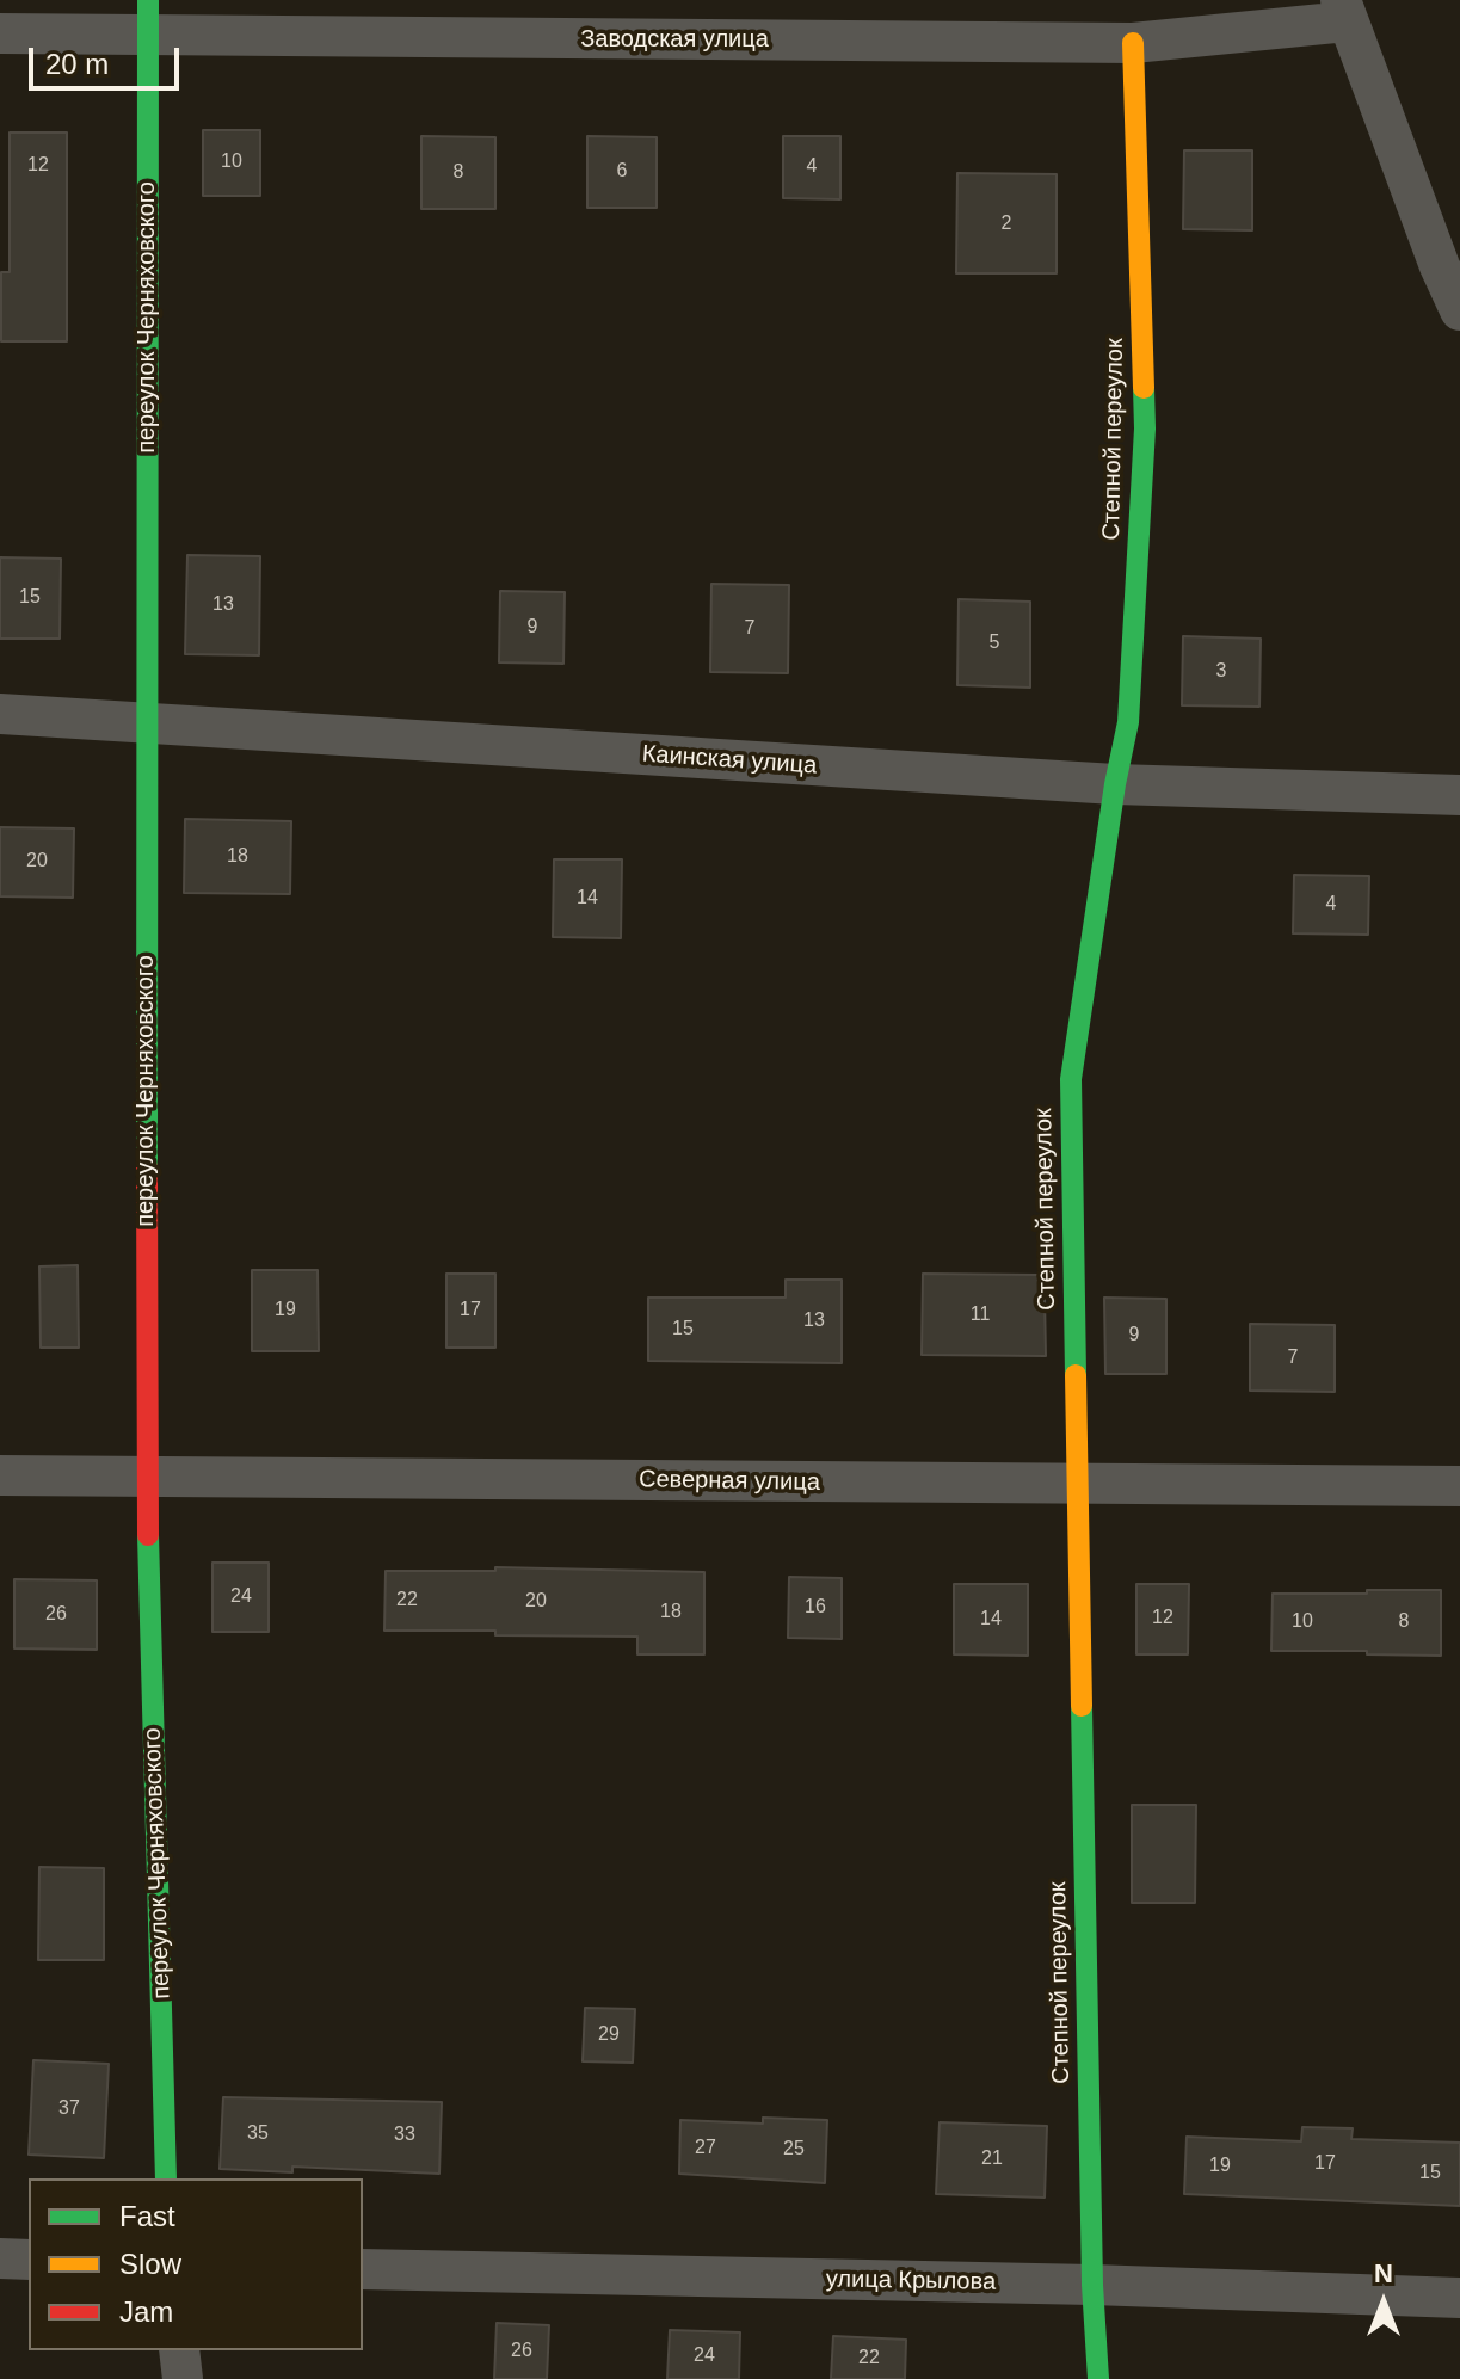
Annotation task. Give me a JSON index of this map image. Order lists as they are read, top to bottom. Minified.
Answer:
{"streets":{"street":["Заводская улица","переулок Черняховского","Степной переулок","Каинская улица","Северная улица","улица Крылова"]},"crossings":[["Заводская улица","переулок Черняховского"],["Заводская улица","Степной переулок"],["переулок Черняховского","Каинская улица"],["переулок Черняховского","Северная улица"],["Степной переулок","Каинская улица"],["Степной переулок","Северная улица"],["Степной переулок","улица Крылова"]],"house_numbers":["10","12","4","6","8","2","15","13","9","7","5","3","18","20","14","4","19","17","11","13","15","9","7","24","22","20","16","18","26","12","14","10","8","29","37","35","33","27","25","21","17","19","15","26","24","22"],"legend":["Fast","Slow","Jam"],"scale_bar":"20 m","north":"top"}
